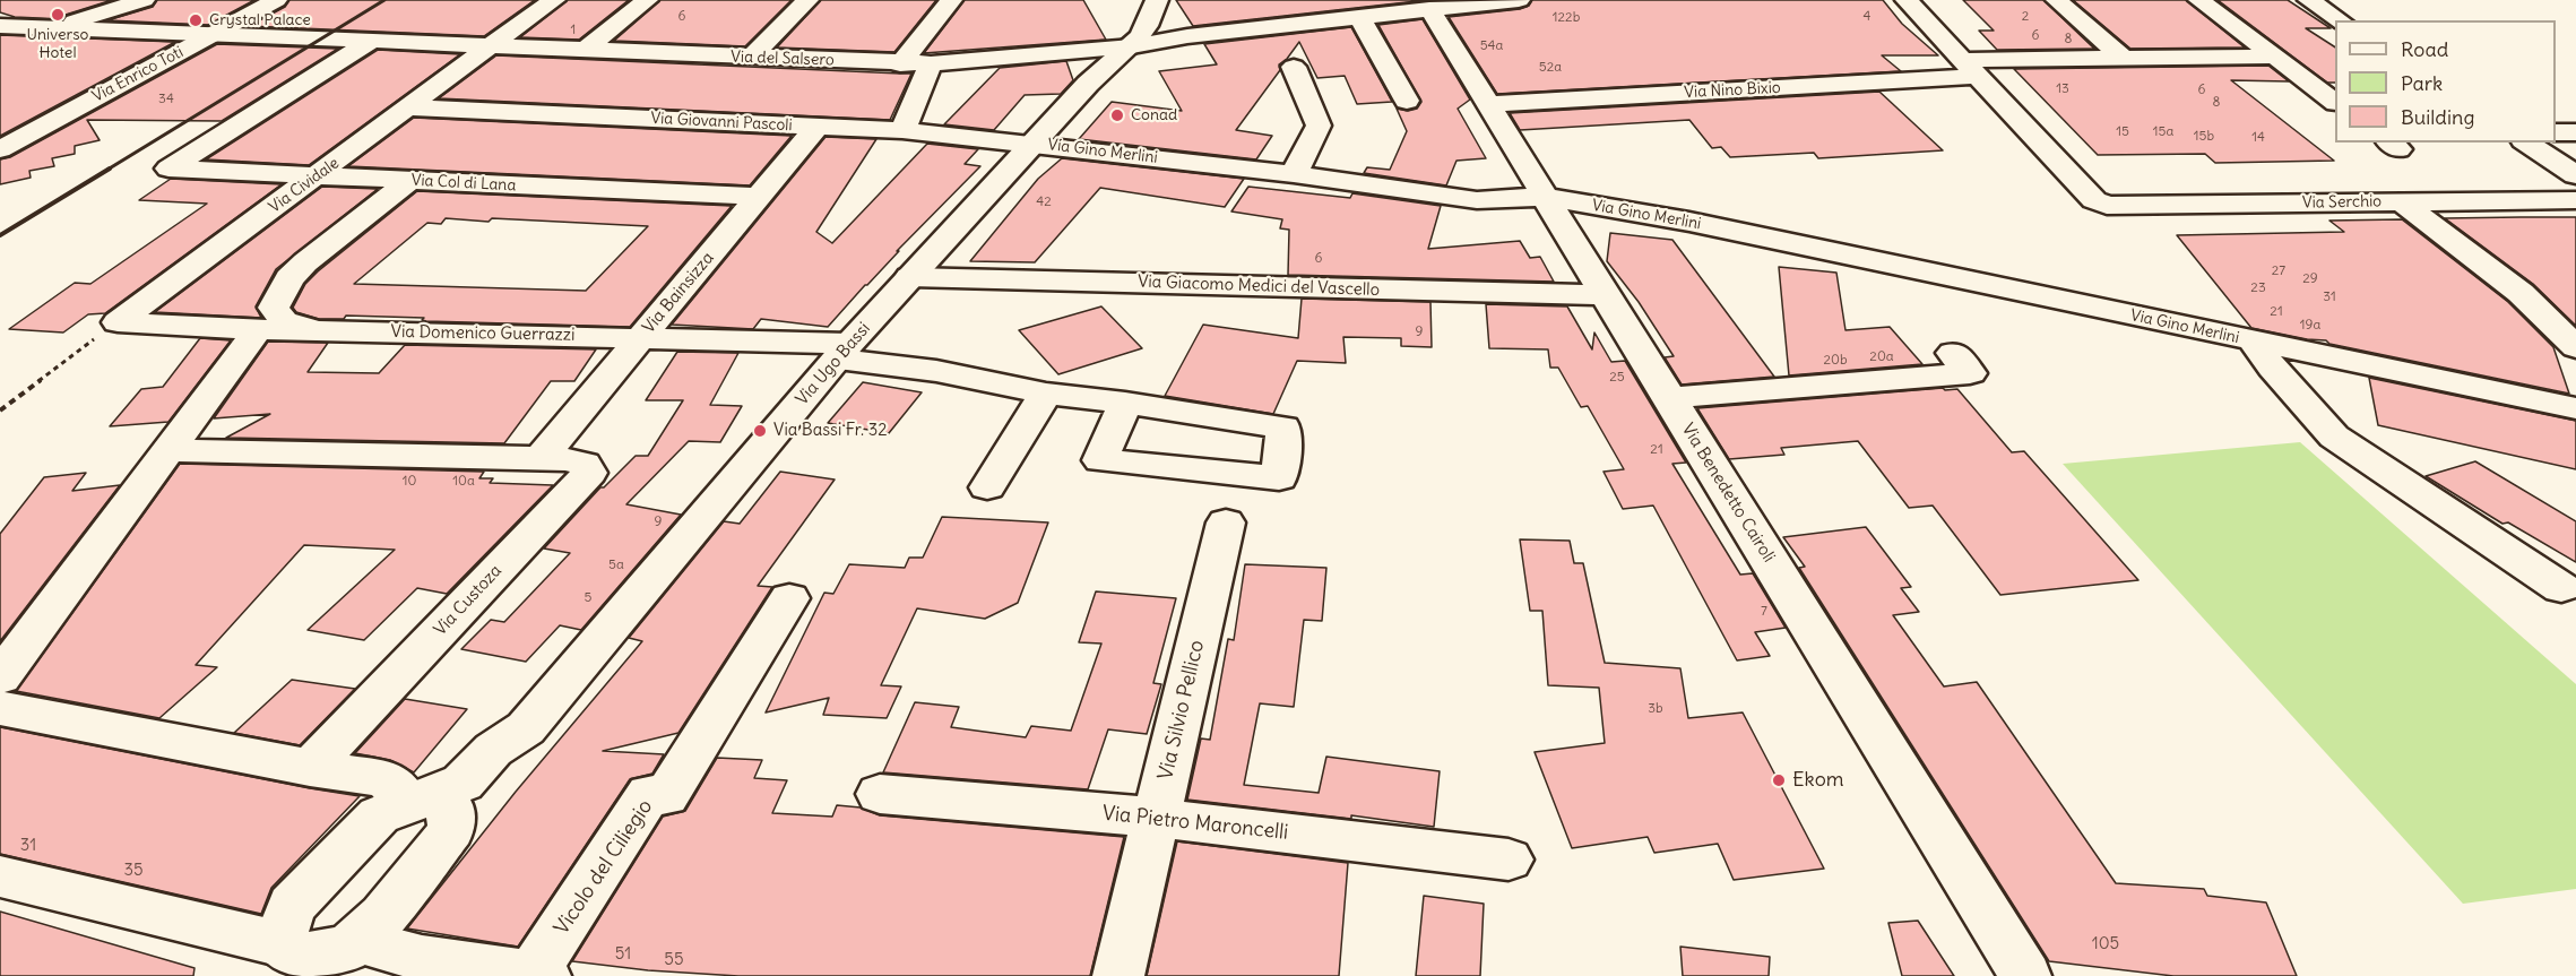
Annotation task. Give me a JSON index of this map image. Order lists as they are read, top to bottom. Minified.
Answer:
{"streets":{"street":["Via del Salsero","Via Enrico Toti","Via Nino Bixio","Via Giovanni Pascoli","Via Gino Merlini","Via Col di Lana","Via Cividale","Via Serchio","Via Giacomo Medici del Vascello","Via Bainsizza","Via Domenico Guerrazzi","Via Ugo Bassi","Via Benedetto Cairoli","Via Custoza","Via Silvio Pellico","Via Pietro Maroncelli","Vicolo del Ciliegio"]},"crossings":[["Via del Salsero","Via Enrico Toti"],["Via del Salsero","Via Col di Lana"],["Via del Salsero","Via Cividale"],["Via del Salsero","Via Ugo Bassi"],["Via del Salsero","Via Benedetto Cairoli"],["Via Nino Bixio","Via Serchio"],["Via Nino Bixio","Via Benedetto Cairoli"],["Via Giovanni Pascoli","Via Gino Merlini"],["Via Giovanni Pascoli","Via Cividale"],["Via Giovanni Pascoli","Via Bainsizza"],["Via Giovanni Pascoli","Via Ugo Bassi"],["Via Gino Merlini","Via Ugo Bassi"],["Via Gino Merlini","Via Benedetto Cairoli"],["Via Col di Lana","Via Cividale"],["Via Col di Lana","Via Bainsizza"],["Via Cividale","Via Domenico Guerrazzi"],["Via Giacomo Medici del Vascello","Via Ugo Bassi"],["Via Giacomo Medici del Vascello","Via Benedetto Cairoli"],["Via Bainsizza","Via Domenico Guerrazzi"],["Via Bainsizza","Via Custoza"],["Via Domenico Guerrazzi","Via Ugo Bassi"],["Via Silvio Pellico","Via Pietro Maroncelli"]],"places":["Universo Hotel","Crystal Palace","Conad","Via Bassi Fr. 32","Ekom"],"house_numbers":["6","4","2","122b","1","6","8","54a","52a","13","6","34","8","15","15a","15b","14","42","6","27","29","23","31","21","19a","9","20a","20b","25","21","10","10a","9","5a","5","7","3b","31","35","105","51","55"],"legend":["Road","Park","Building"]}
